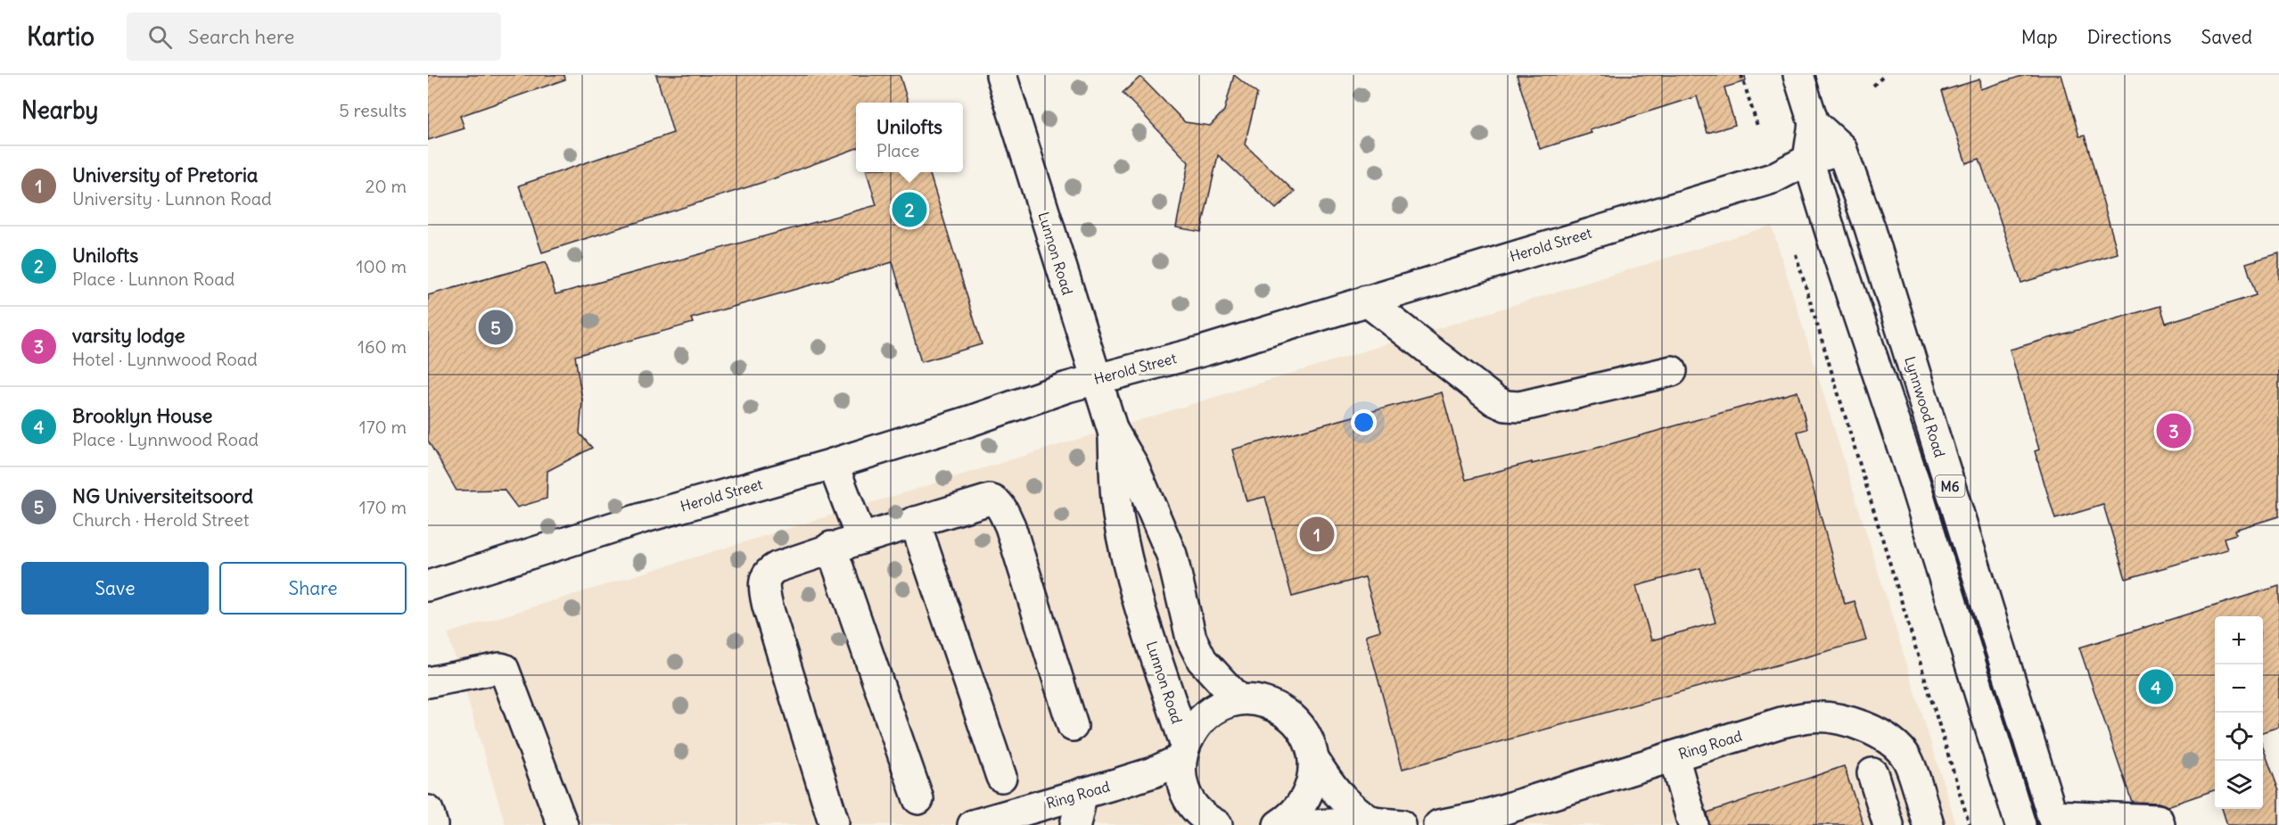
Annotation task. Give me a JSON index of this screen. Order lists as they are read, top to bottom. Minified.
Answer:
{"streets":{"street":["Herold Street","Lunnon Road","Lynnwood Road","M6","Ring Road"]},"crossings":[["Herold Street","Lunnon Road"],["Herold Street","Lynnwood Road"],["Herold Street","M6"],["Lunnon Road","Ring Road"],["Lynnwood Road","M6"]],"page":{"header":"Kartio","search":"Search here","nav":["Map","Directions","Saved"],"heading":["Nearby","5 results"],"popup":["Unilofts","Place"],"list":[{"mark":"1","name":"University of Pretoria","note":"University · Lunnon Road","value":"20 m"},{"mark":"2","name":"Unilofts","note":"Place · Lunnon Road","value":"100 m"},{"mark":"3","name":"varsity lodge","note":"Hotel · Lynnwood Road","value":"160 m"},{"mark":"4","name":"Brooklyn House","note":"Place · Lynnwood Road","value":"170 m"},{"mark":"5","name":"NG Universiteitsoord","note":"Church · Herold Street","value":"170 m"}],"pins":["2","5","3","1","4"],"buttons":["Save","Share"],"map_buttons":["+","−"]}}
